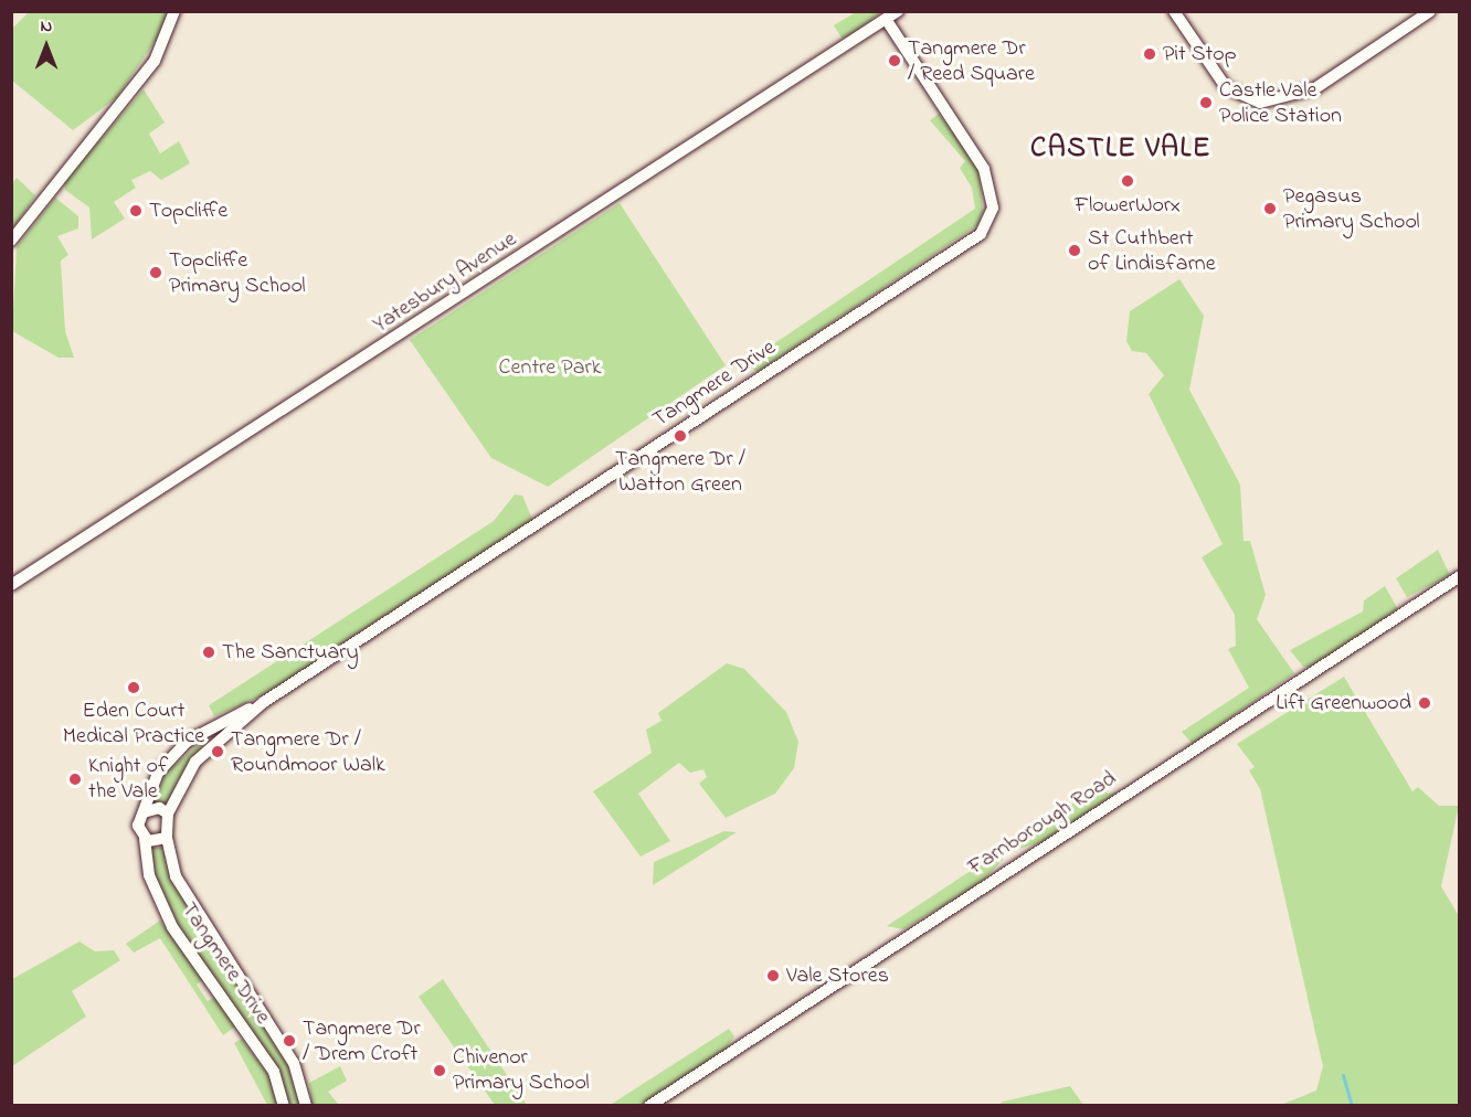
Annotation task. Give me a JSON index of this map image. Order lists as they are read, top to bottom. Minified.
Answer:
{"streets":{"street":["Yatesbury Avenue","Tangmere Drive","Farnborough Road"]},"crossings":[["Yatesbury Avenue","Tangmere Drive"]],"districts":["CASTLE VALE"],"parks":["Centre Park"],"places":["Pit Stop","Tangmere Dr / Reed Square","Castle Vale Police Station","FlowerWorx","Pegasus Primary School","Topcliffe","St Cuthbert of Lindisfarne","Topcliffe Primary School","Tangmere Dr / Watton Green","The Sanctuary","Eden Court Medical Practice","Lift Greenwood","Tangmere Dr / Roundmoor Walk","Knight of the Vale","Vale Stores","Tangmere Dr / Drem Croft","Chivenor Primary School"],"north":"top"}
